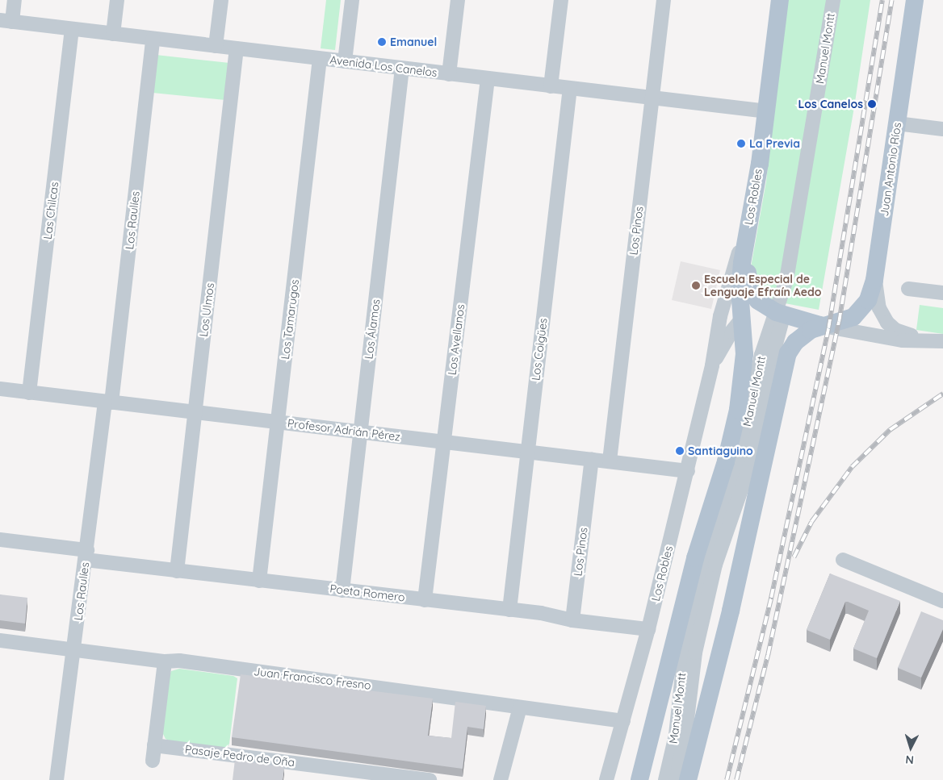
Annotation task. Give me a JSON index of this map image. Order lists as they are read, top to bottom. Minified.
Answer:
{"streets":{"main road":["Manuel Montt","Juan Antonio Ríos","Los Robles"],"street":["Avenida Los Canelos","Las Chilcas","Los Raulíes","Los Pinos","Los Ulmos","Los Tamarugos","Los Álamos","Los Avellanos","Los Coigües","Profesor Adrián Pérez","Poeta Romero","Juan Francisco Fresno","Pasaje Pedro de Oña"]},"crossings":[["Manuel Montt","Los Robles"],["Avenida Los Canelos","Los Robles"],["Avenida Los Canelos","Las Chilcas"],["Avenida Los Canelos","Los Raulíes"],["Avenida Los Canelos","Los Pinos"],["Avenida Los Canelos","Los Ulmos"],["Avenida Los Canelos","Los Tamarugos"],["Avenida Los Canelos","Los Álamos"],["Avenida Los Canelos","Los Avellanos"],["Avenida Los Canelos","Los Coigües"],["Los Robles","Profesor Adrián Pérez"],["Los Robles","Poeta Romero"],["Los Robles","Juan Francisco Fresno"],["Las Chilcas","Profesor Adrián Pérez"],["Los Raulíes","Profesor Adrián Pérez"],["Los Raulíes","Poeta Romero"],["Los Raulíes","Juan Francisco Fresno"],["Los Pinos","Profesor Adrián Pérez"],["Los Pinos","Poeta Romero"],["Los Ulmos","Profesor Adrián Pérez"],["Los Ulmos","Poeta Romero"],["Los Tamarugos","Profesor Adrián Pérez"],["Los Tamarugos","Poeta Romero"],["Los Álamos","Profesor Adrián Pérez"],["Los Álamos","Poeta Romero"],["Los Avellanos","Profesor Adrián Pérez"],["Los Avellanos","Poeta Romero"],["Los Coigües","Profesor Adrián Pérez"],["Los Coigües","Poeta Romero"]],"places":["Emanuel","Los Canelos","La Previa","Escuela Especial de Lenguaje Efraín Aedo","Santiaguino"],"north":"bottom"}
